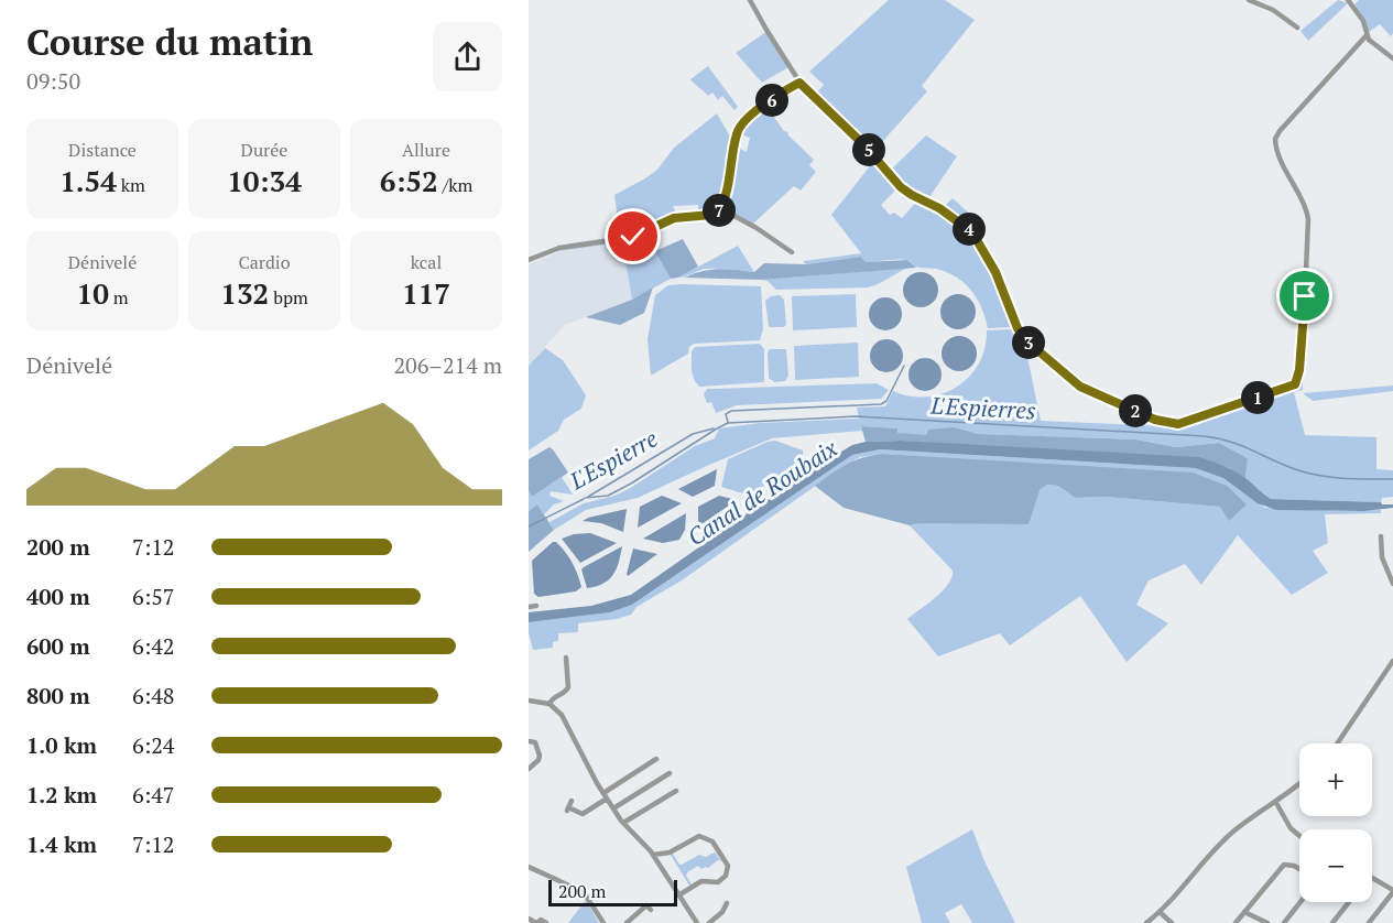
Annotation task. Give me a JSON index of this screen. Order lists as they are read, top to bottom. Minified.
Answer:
{"water":["L'Espierres","L'Espierre","Canal de Roubaix"],"scale_bar":"200 m","page":{"heading":["Course du matin","09:50"],"pins":["6","5","7","4","3","1","2"],"stats":[["Distance","1.54 km"],["Durée","10:34"],["Allure","6:52 /km"],["Dénivelé","10 m"],["Cardio","132 bpm"],["kcal","117"]],"chart":["Dénivelé","206–214 m"],"list":[{"name":"200 m","note":"7:12"},{"name":"400 m","note":"6:57"},{"name":"600 m","note":"6:42"},{"name":"800 m","note":"6:48"},{"name":"1.0 km","note":"6:24"},{"name":"1.2 km","note":"6:47"},{"name":"1.4 km","note":"7:12"}],"map_buttons":["+","−"],"scale":"200 m"}}
